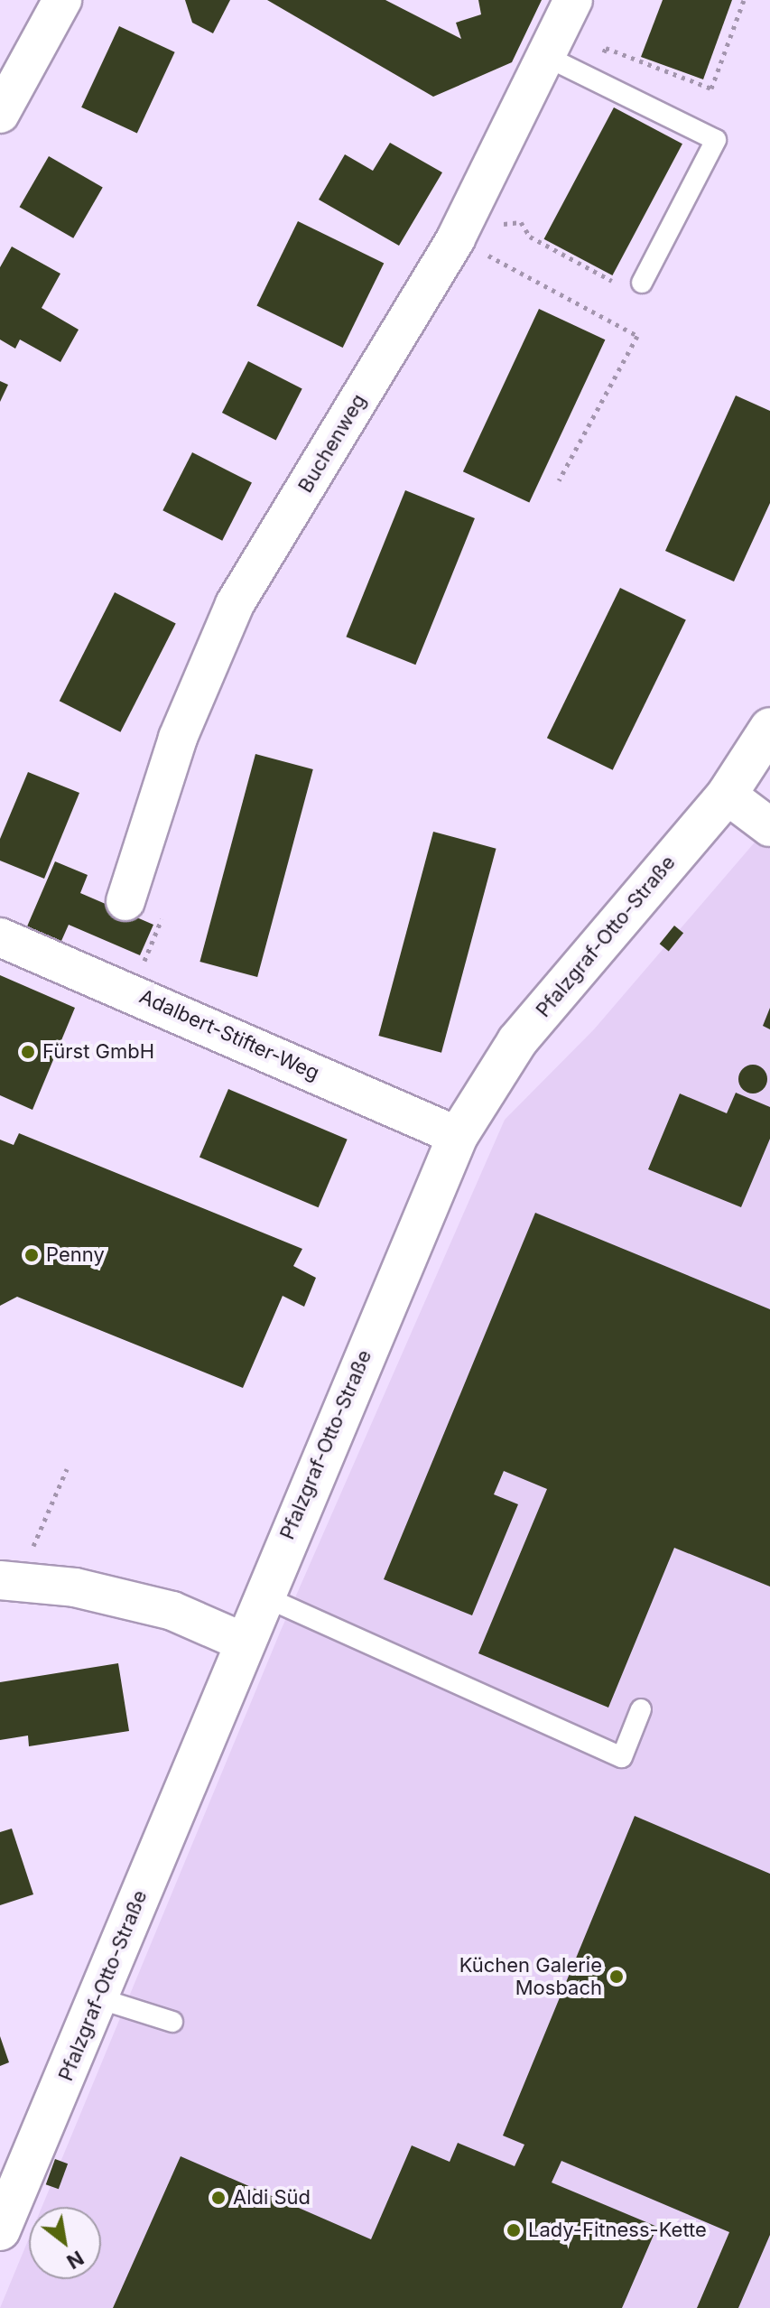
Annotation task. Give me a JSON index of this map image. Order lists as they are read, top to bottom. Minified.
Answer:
{"streets":{"street":["Buchenweg","Pfalzgraf-Otto-Straße","Adalbert-Stifter-Weg"]},"crossings":[["Pfalzgraf-Otto-Straße","Adalbert-Stifter-Weg"]],"places":["Fürst GmbH","Penny","Küchen Galerie Mosbach","Aldi Süd","Lady-Fitness-Kette"],"north":"bottom right"}
